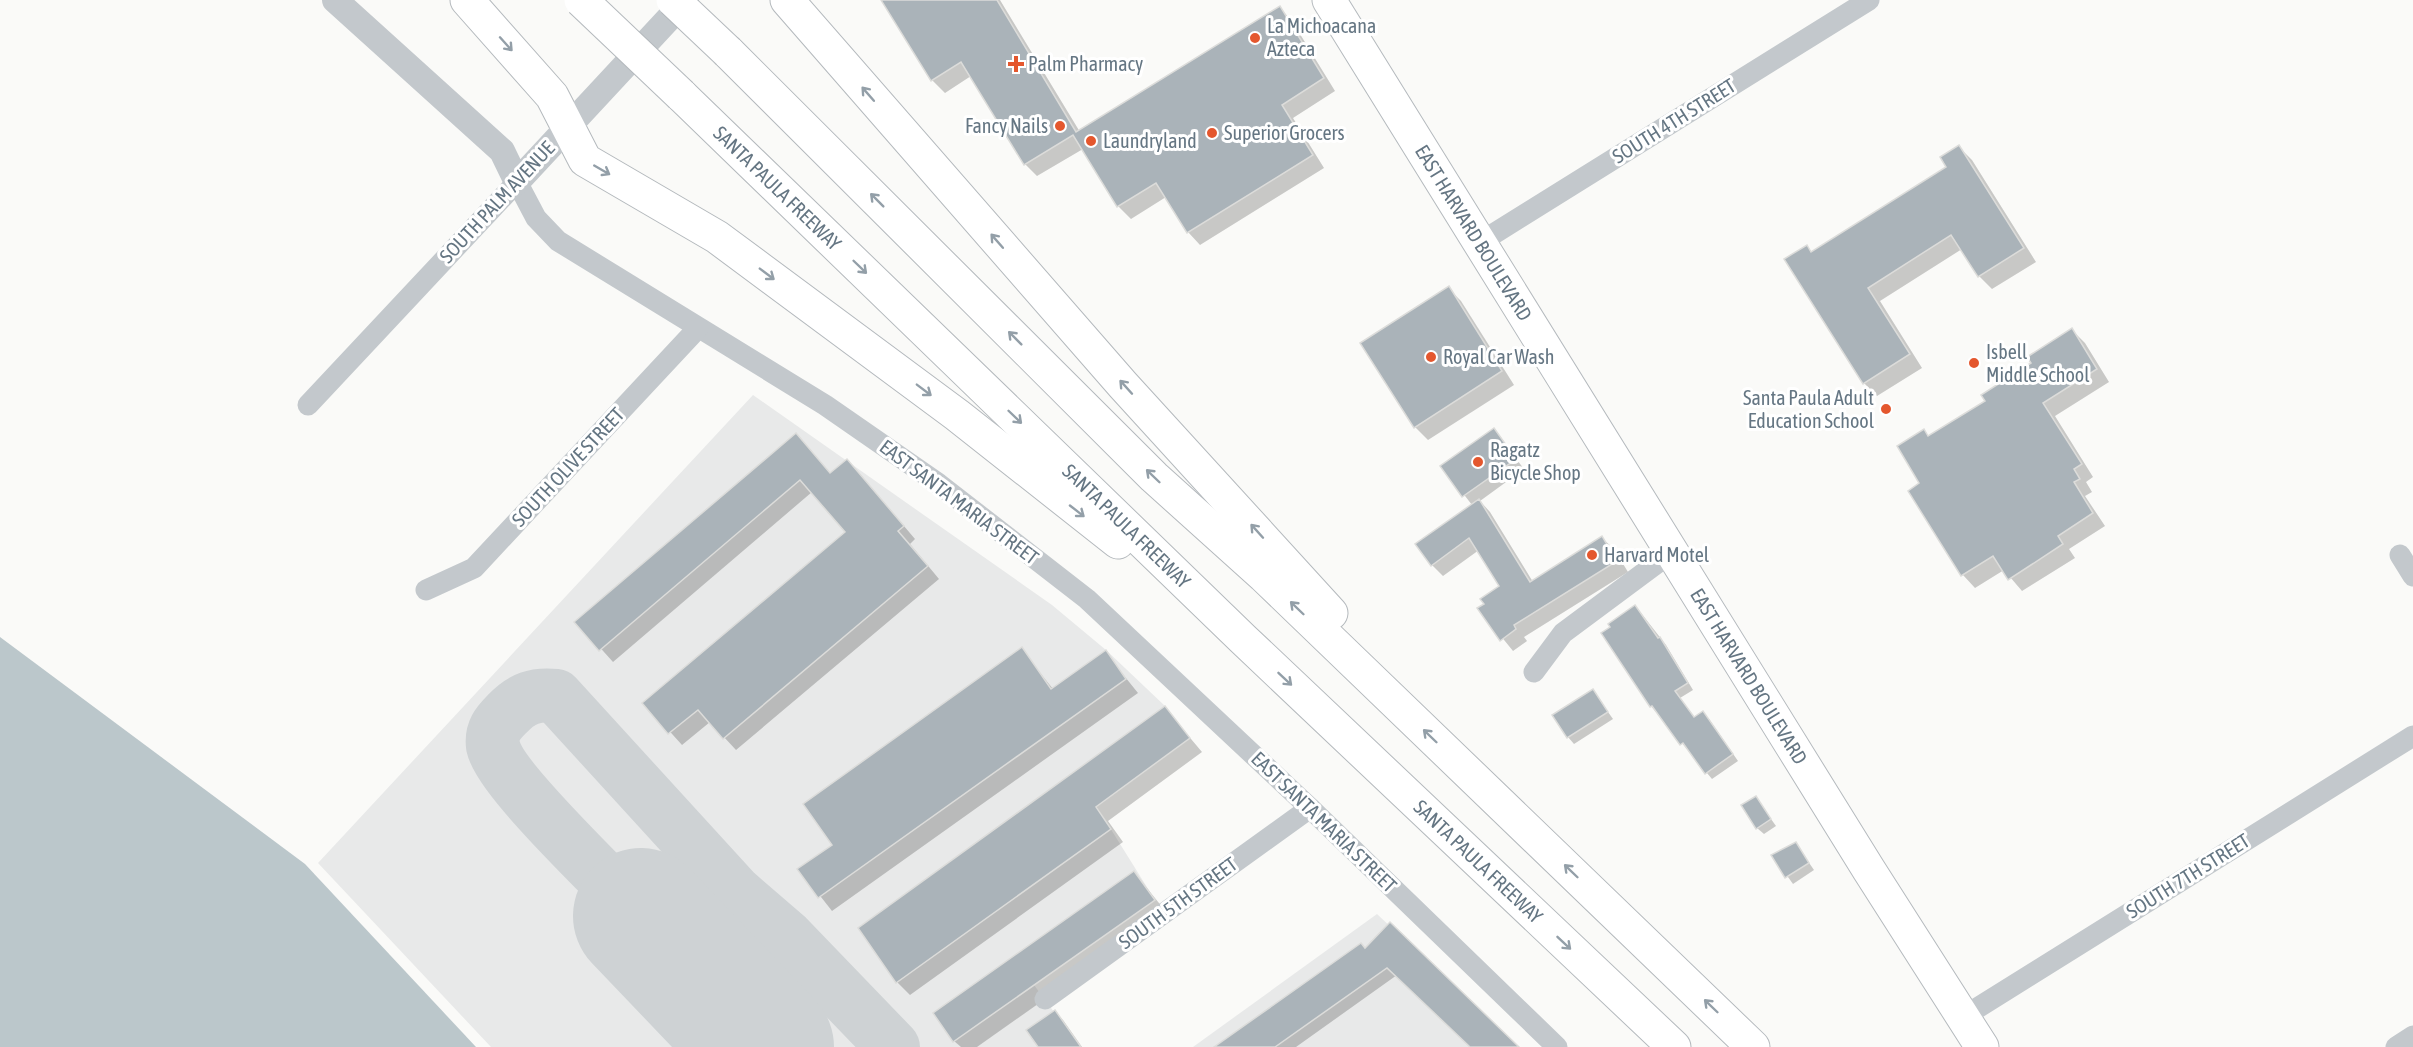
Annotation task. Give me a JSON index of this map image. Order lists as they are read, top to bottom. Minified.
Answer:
{"streets":{"main road":["SANTA PAULA FREEWAY","EAST HARVARD BOULEVARD"],"street":["SOUTH 4TH STREET","SOUTH PALM AVENUE","SOUTH OLIVE STREET","EAST SANTA MARIA STREET","SOUTH 7TH STREET","SOUTH 5TH STREET"]},"crossings":[["SOUTH 4TH STREET","EAST HARVARD BOULEVARD"],["SOUTH PALM AVENUE","EAST SANTA MARIA STREET"],["EAST HARVARD BOULEVARD","SOUTH 7TH STREET"],["SOUTH OLIVE STREET","EAST SANTA MARIA STREET"],["EAST SANTA MARIA STREET","SOUTH 5TH STREET"]],"places":{"other":["La Michoacana Azteca","Fancy Nails","Superior Grocers","Laundryland","Royal Car Wash","Isbell Middle School","Santa Paula Adult Education School","Ragatz Bicycle Shop","Harvard Motel"],"health":["Palm Pharmacy"]}}
